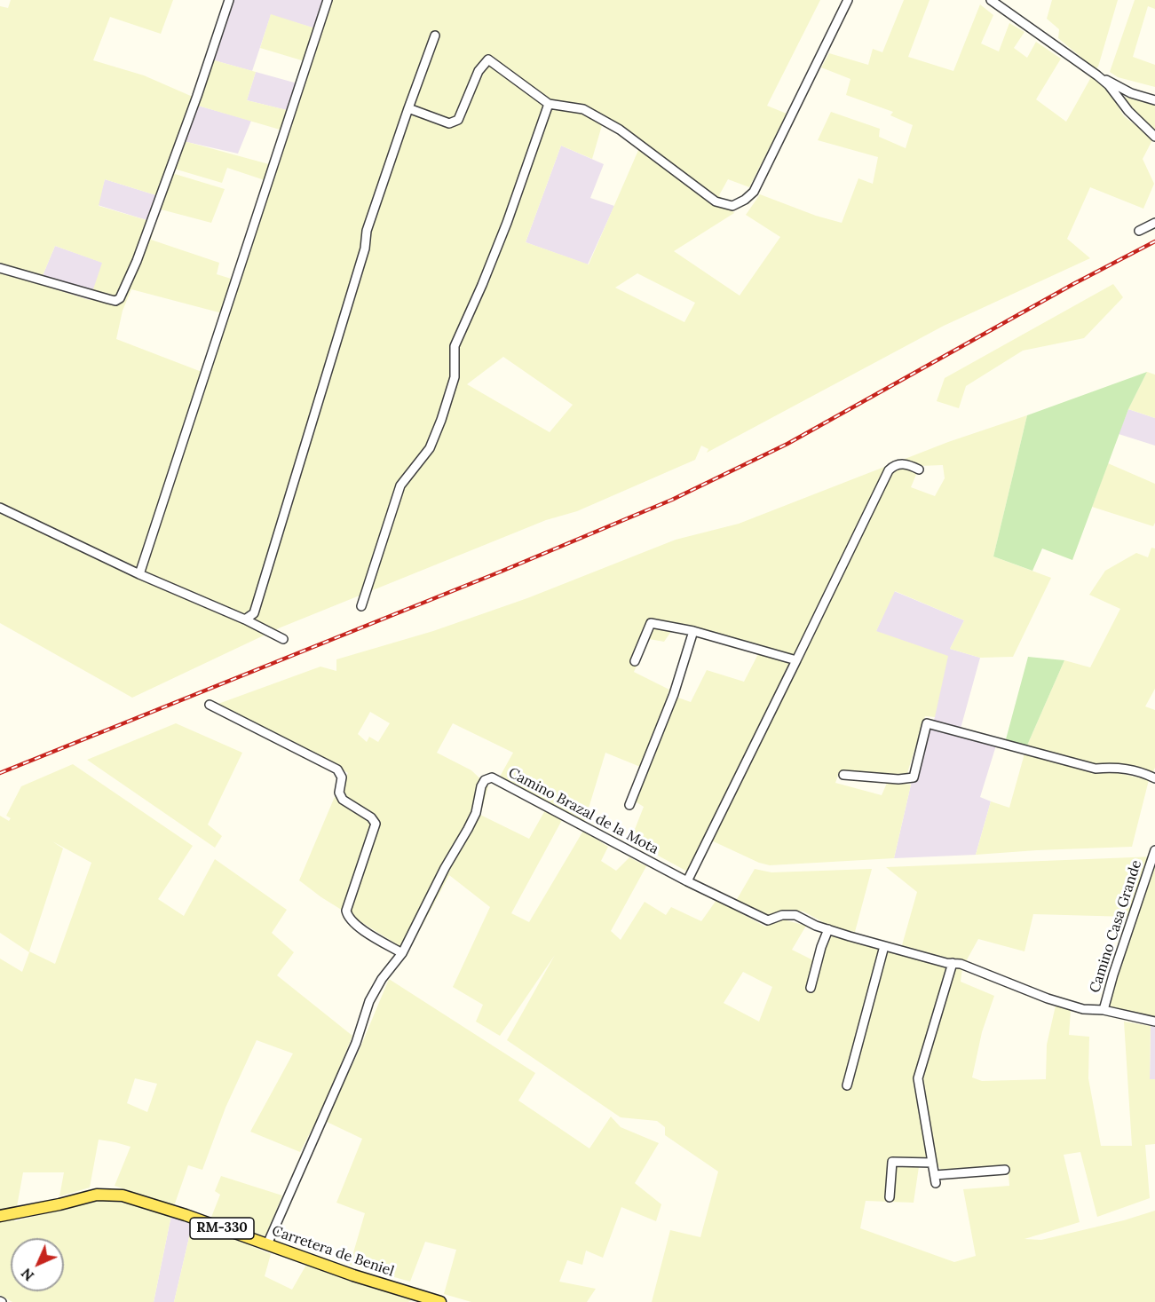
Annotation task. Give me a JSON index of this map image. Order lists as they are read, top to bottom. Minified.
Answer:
{"streets":{"main road":["RM-330","Carretera de Beniel"],"street":["Camino Brazal de la Mota","Camino Casa Grande"]},"crossings":[["Camino Brazal de la Mota","Camino Casa Grande"],["Camino Brazal de la Mota","Carretera de Beniel"]],"north":"bottom left"}
